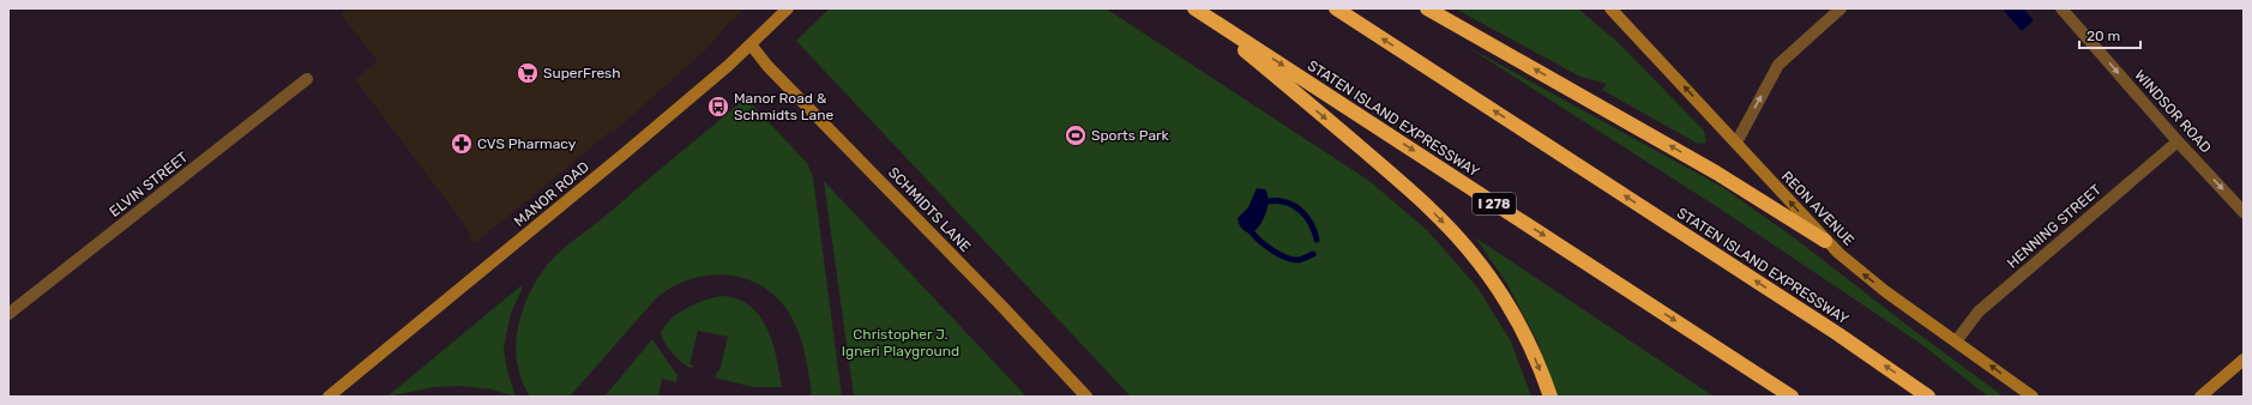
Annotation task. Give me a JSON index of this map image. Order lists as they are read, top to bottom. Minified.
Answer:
{"streets":{"highway":["STATEN ISLAND EXPRESSWAY","I 278"],"street":["WINDSOR ROAD","ELVIN STREET","MANOR ROAD","REON AVENUE","SCHMIDTS LANE","HENNING STREET"]},"crossings":[["WINDSOR ROAD","HENNING STREET"],["MANOR ROAD","SCHMIDTS LANE"],["REON AVENUE","HENNING STREET"]],"one_way":["WINDSOR ROAD","REON AVENUE"],"parks":["Christopher J. Igneri Playground"],"places":{"supermarket":["SuperFresh"],"bus stop":["Manor Road & Schmidts Lane"],"sports":["Sports Park"],"pharmacy":["CVS Pharmacy"]},"scale_bar":"20 m"}
